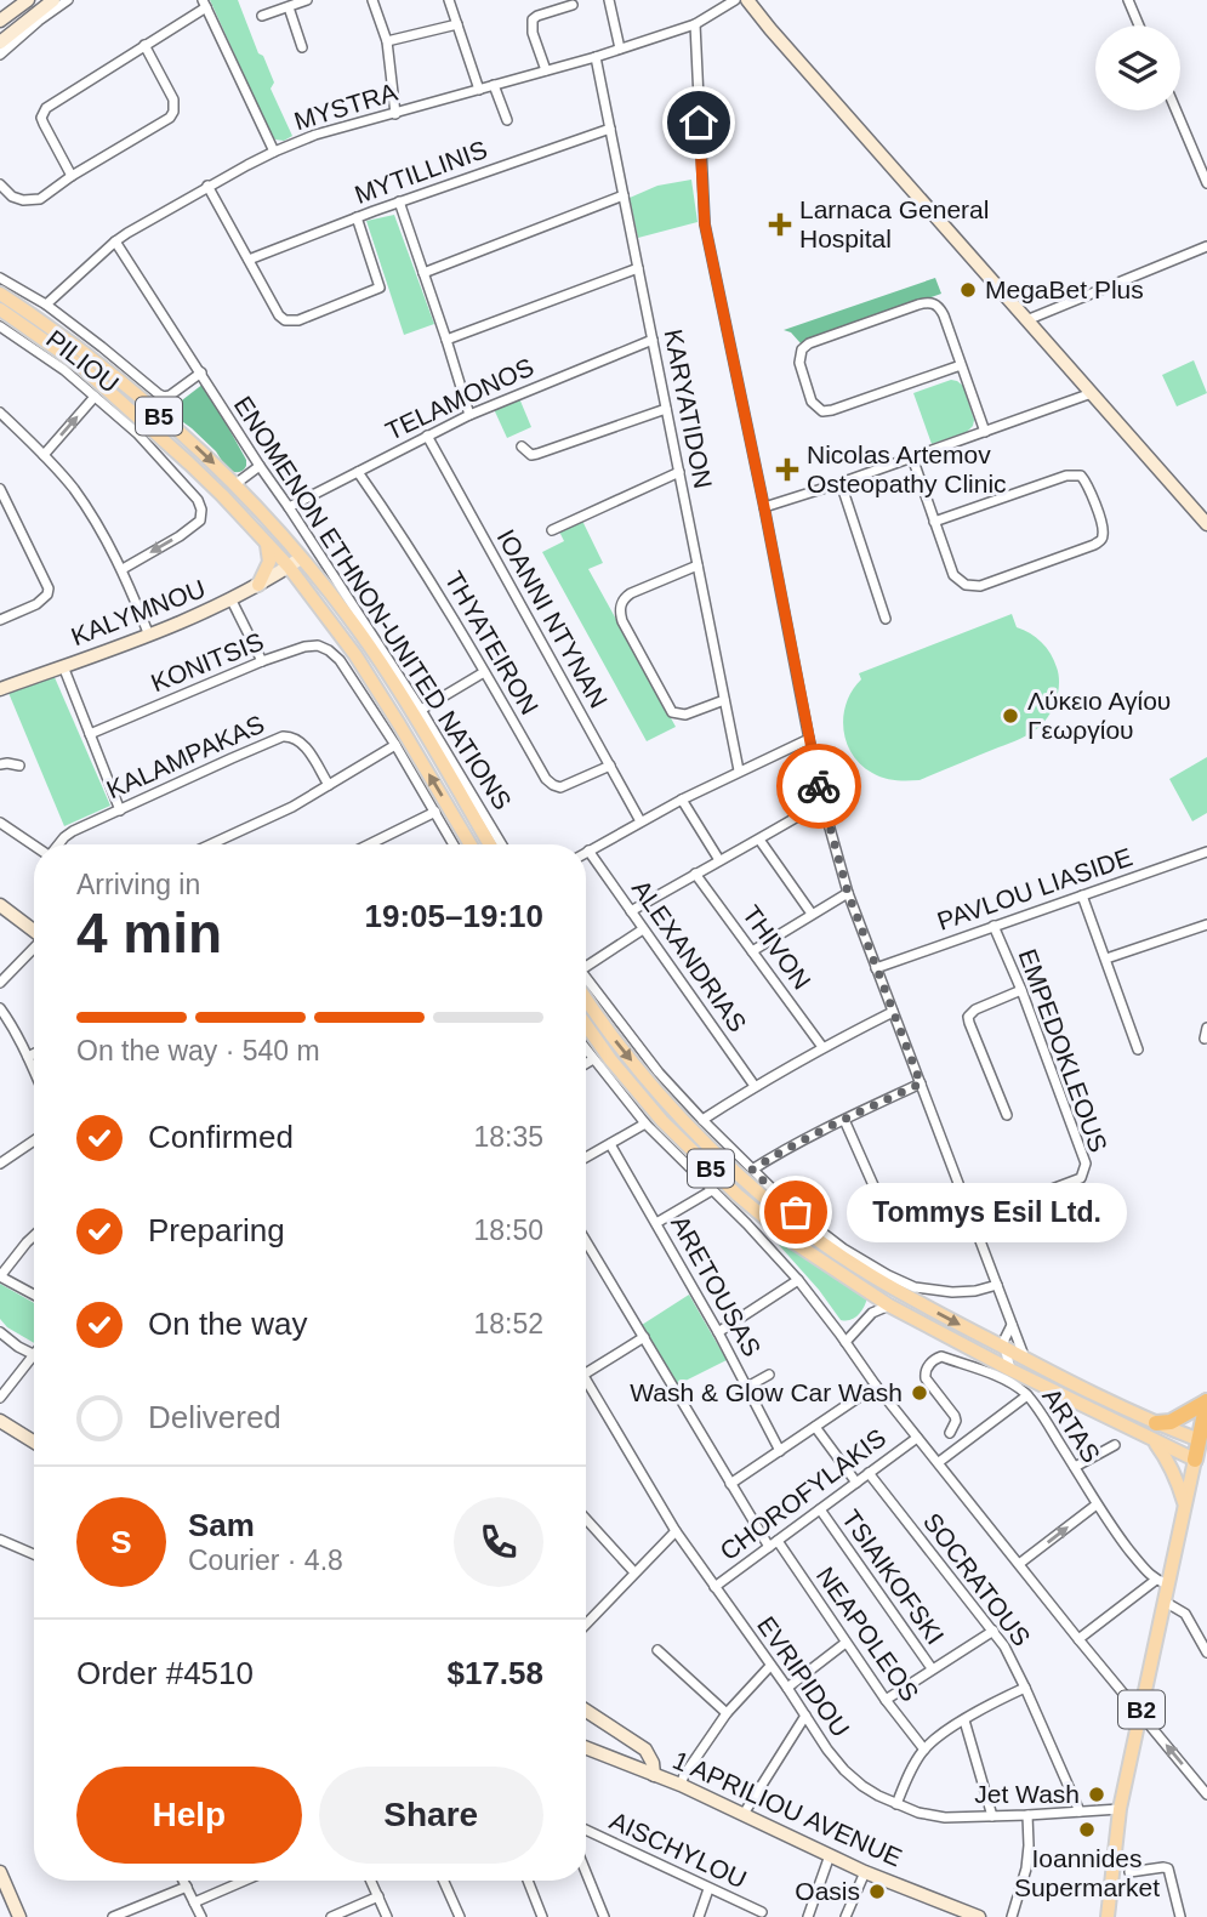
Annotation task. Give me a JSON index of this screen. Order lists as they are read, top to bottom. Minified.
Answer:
{"streets":{"highway":["B2"],"main road":["B5"],"street":["MYSTRA","MYTILLINIS","PILIOU","TELAMONOS","KARYATIDON","ENOMENON ETHNON-UNITED NATIONS","KALYMNOU","IOANNI NTYNAN","THYATEIRON","KONITSIS","KALAMPAKAS","PAVLOU LIASIDE","THIVON","ALEXANDRIAS","EMPEDOKLEOUS","ARETOUSAS","ARTAS","CHOROFYLAKIS","TSIAIKOFSKI","SOCRATOUS","NEAPOLEOS","EVRIPIDOU","1 APRILIOU AVENUE","AISCHYLOU"]},"crossings":[["MYSTRA","KARYATIDON"],["MYSTRA","ENOMENON ETHNON-UNITED NATIONS"],["MYTILLINIS","KARYATIDON"],["TELAMONOS","KARYATIDON"],["TELAMONOS","ENOMENON ETHNON-UNITED NATIONS"],["TELAMONOS","IOANNI NTYNAN"],["TELAMONOS","THYATEIRON"],["B5","KALYMNOU"],["B5","B2"],["IOANNI NTYNAN","THYATEIRON"],["PAVLOU LIASIDE","EMPEDOKLEOUS"],["ARTAS","B2"],["CHOROFYLAKIS","TSIAIKOFSKI"],["CHOROFYLAKIS","SOCRATOUS"],["CHOROFYLAKIS","NEAPOLEOS"],["CHOROFYLAKIS","EVRIPIDOU"],["SOCRATOUS","EVRIPIDOU"],["EVRIPIDOU","B2"]],"places":{"health":["Larnaca General Hospital","Nicolas Artemov Osteopathy Clinic"],"other":["MegaBet Plus","Λύκειο Αγίου Γεωργίου","Tommys Esil Ltd.","Wash & Glow Car Wash","Jet Wash","Ioannides Supermarket","Oasis"]},"page":{"heading":["4 min","Arriving in","19:05–19:10"],"panel":["Sam","Courier · 4.8","Order #4510","$17.58"],"bar":"On the way · 540 m","list":[["Confirmed","18:35"],["Preparing","18:50"],["On the way","18:52"],"Delivered"],"bubble":"Tommys Esil Ltd.","round":"S","buttons":["Help","Share"]}}
